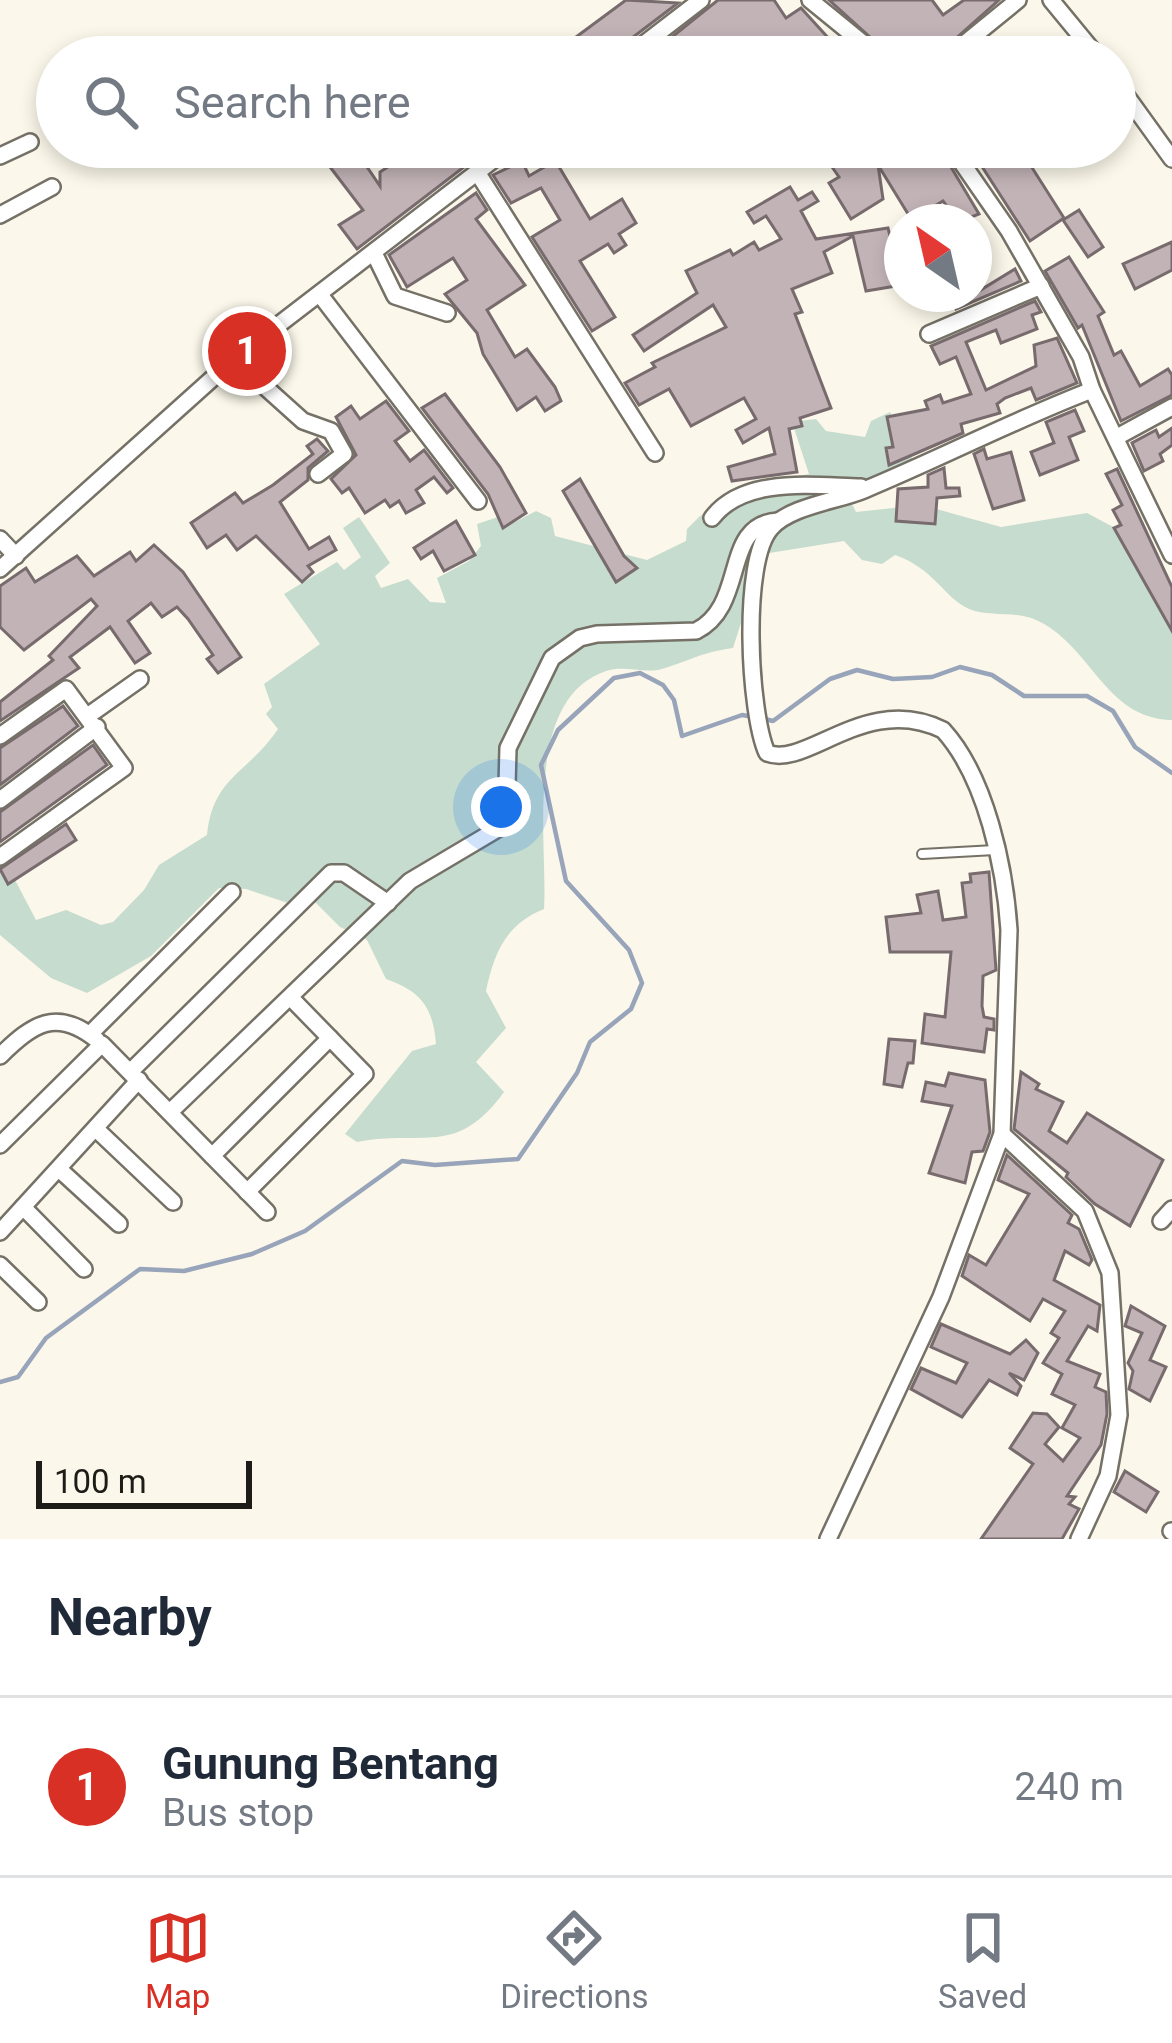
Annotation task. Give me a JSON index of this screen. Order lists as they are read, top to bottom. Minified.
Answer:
{"scale_bar":"100 m","north":"top left","page":{"search":"Search here","pins":"1","scale":"100 m","heading":"Nearby","list":[{"mark":"1","name":"Gunung Bentang","note":"Bus stop","value":"240 m"}],"nav":["Map","Directions","Saved"]}}
